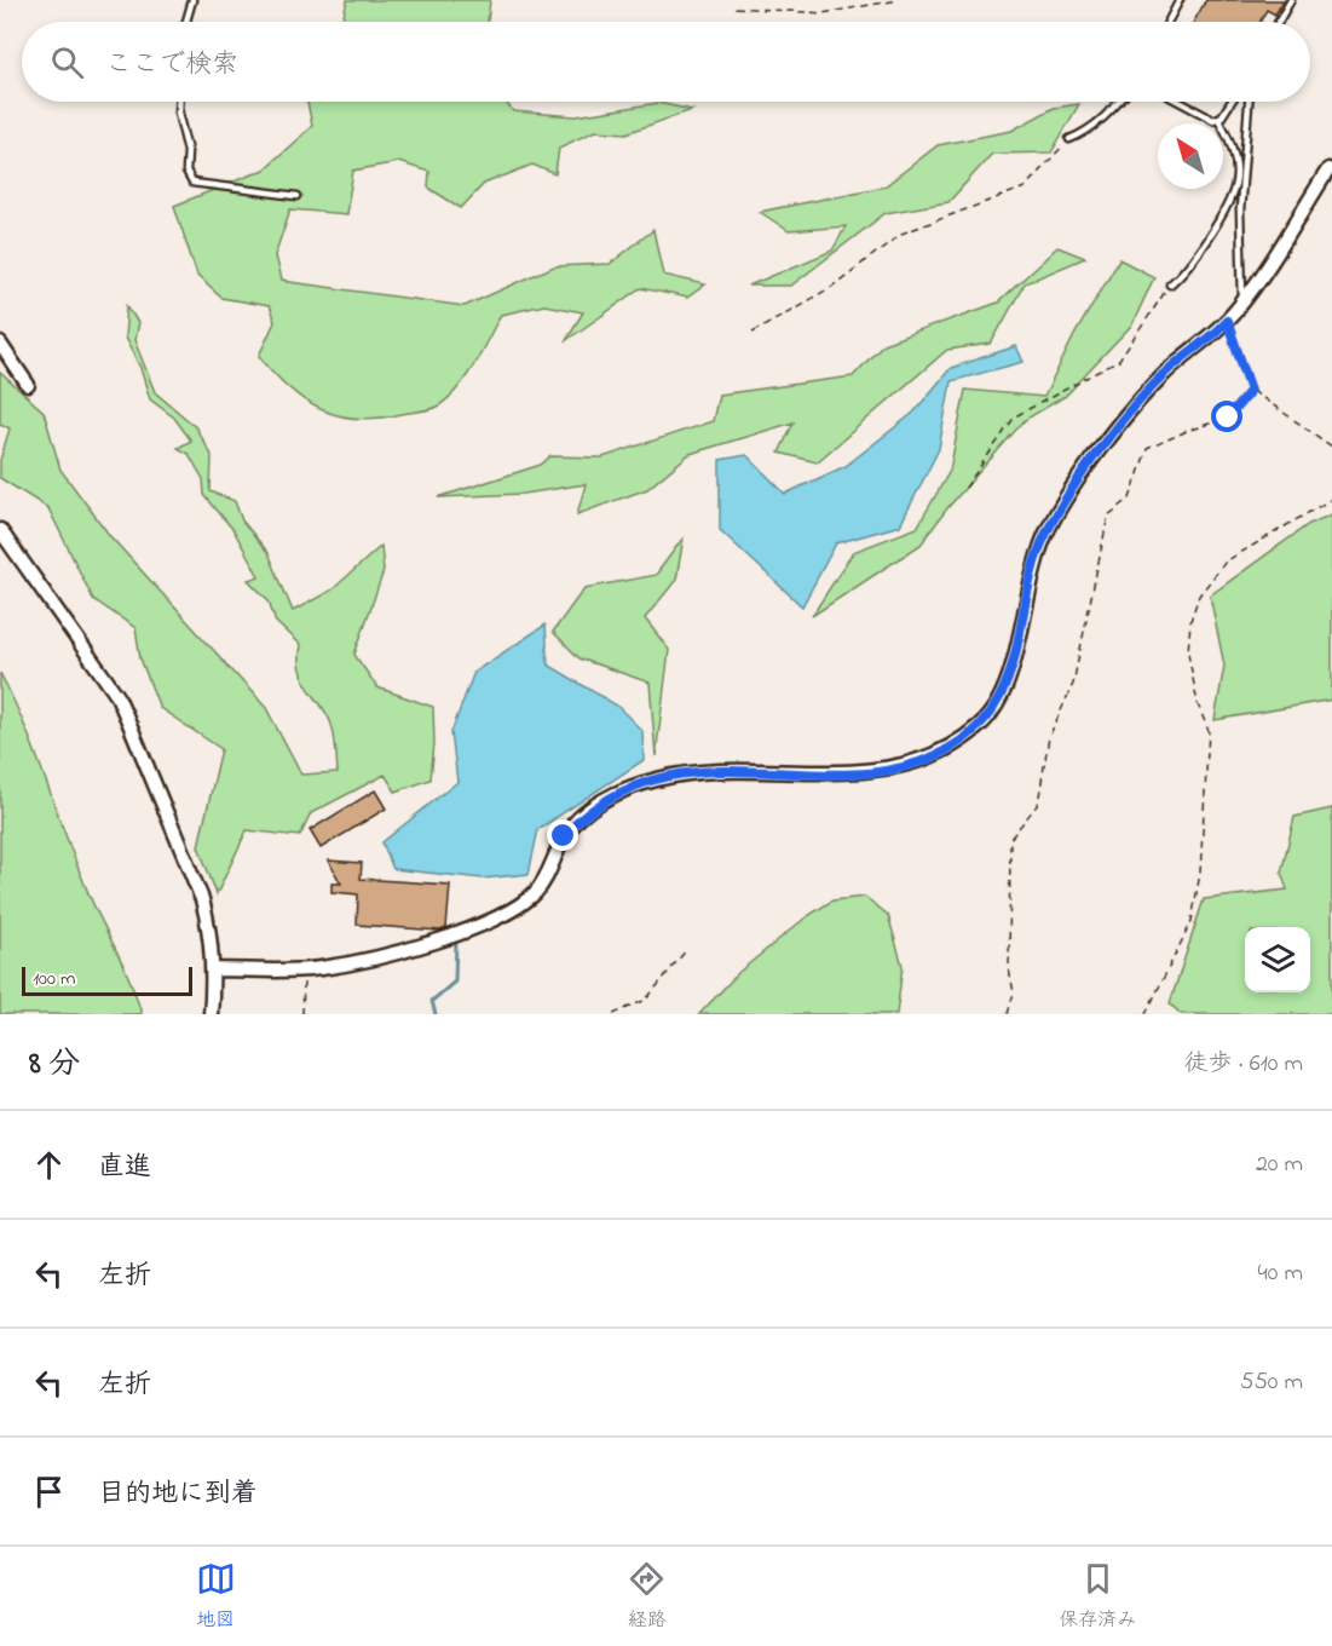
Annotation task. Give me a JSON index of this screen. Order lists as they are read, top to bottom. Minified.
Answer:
{"scale_bar":"100 m","north":"top left","page":{"search":"ここで検索","scale":"100 m","heading":["8 分","徒歩 · 610 m"],"list":[["直進","20 m"],["左折","40 m"],["左折","550 m"],"目的地に到着"],"nav":["地図","経路","保存済み"]}}
